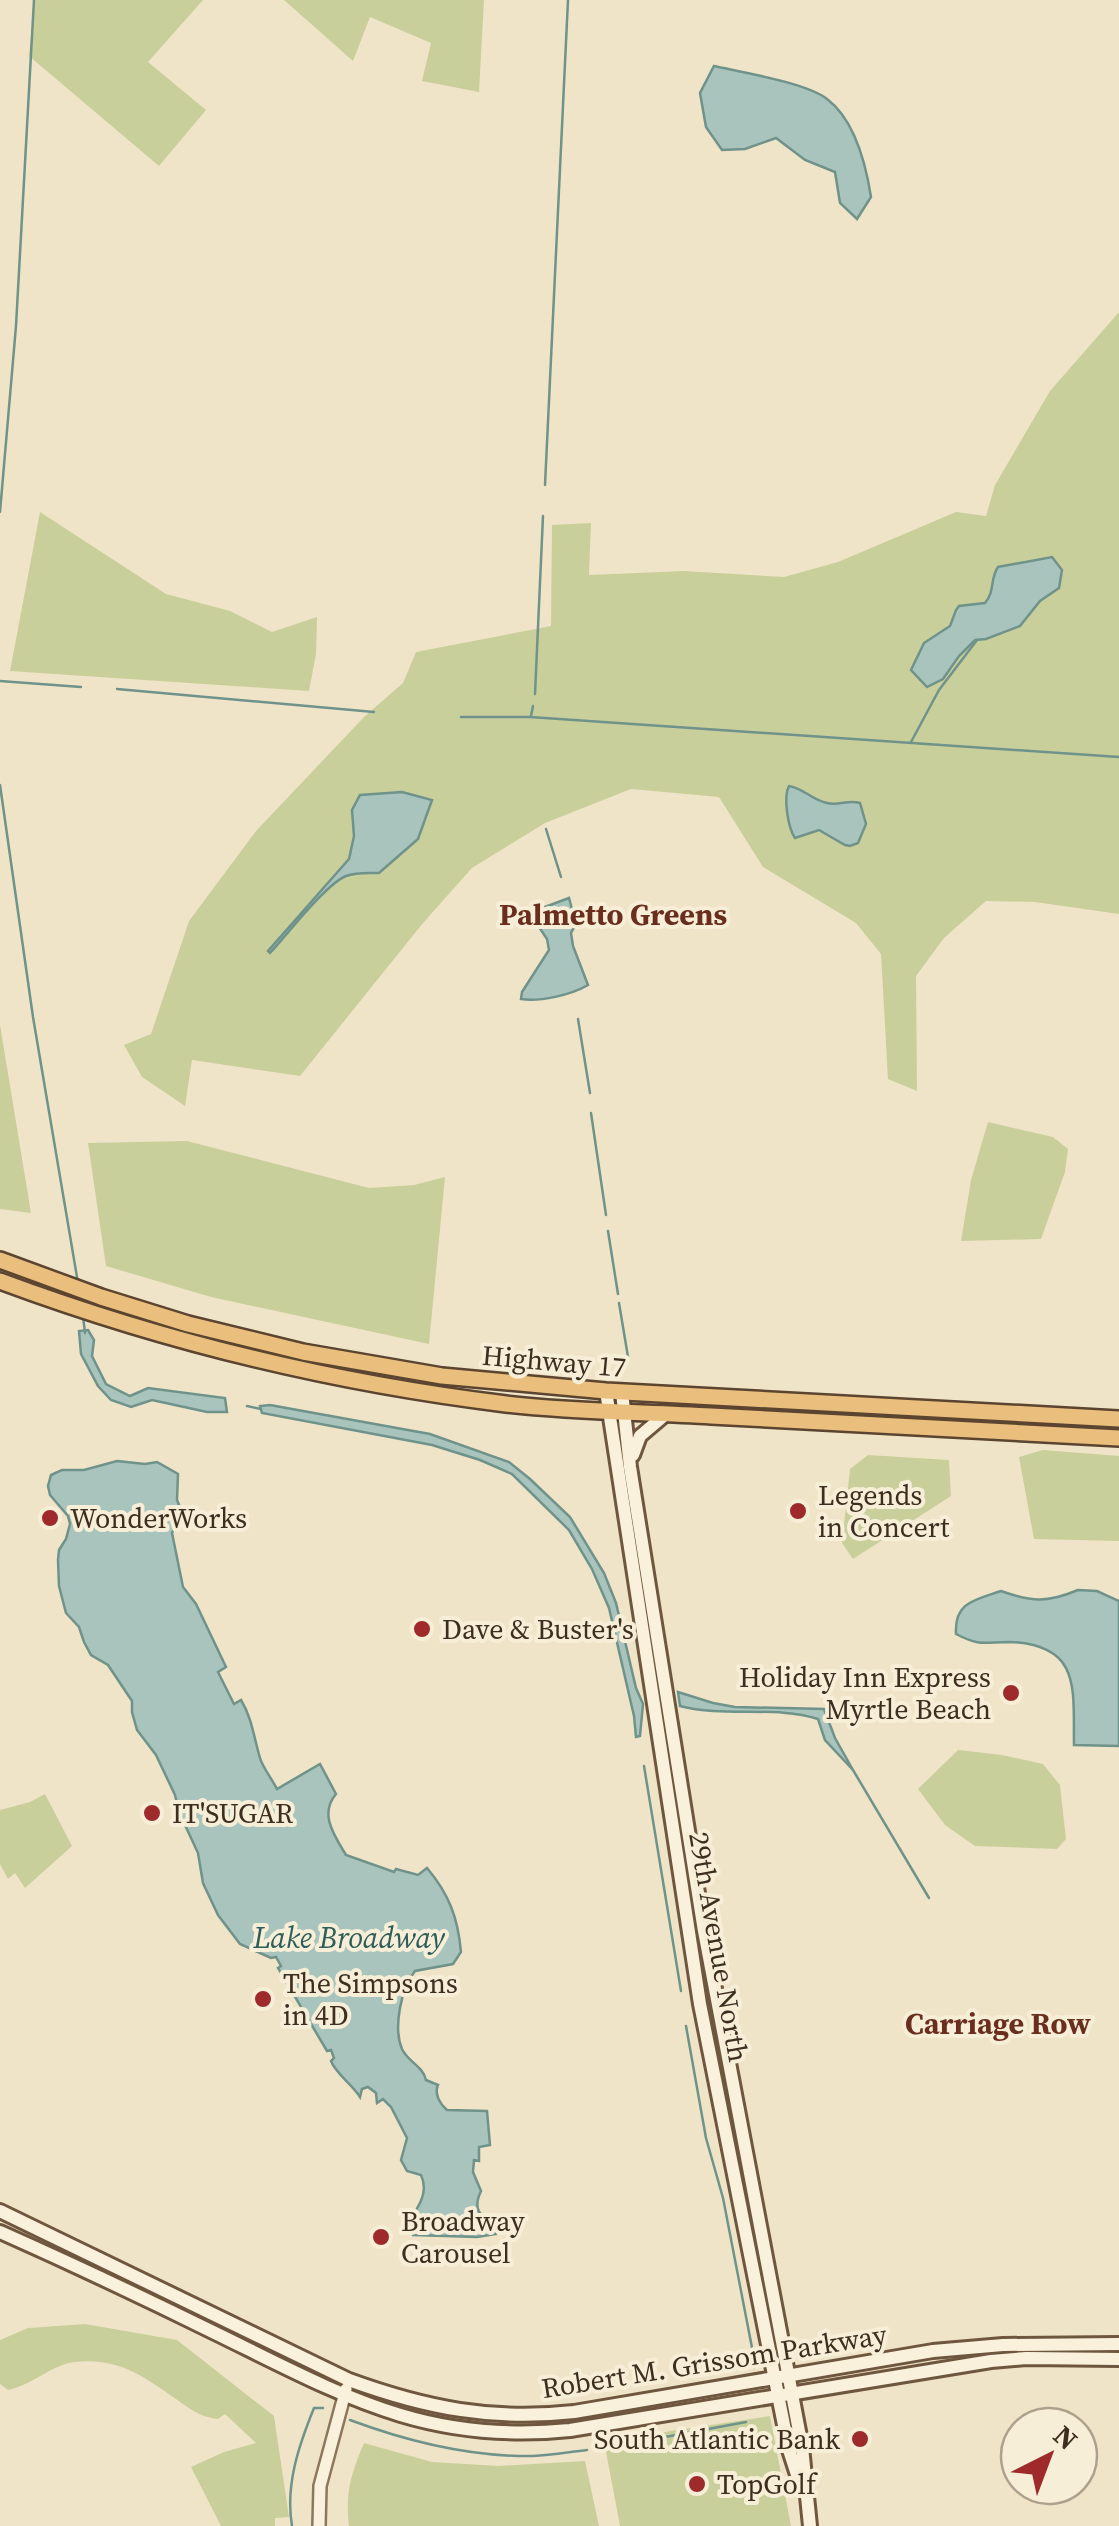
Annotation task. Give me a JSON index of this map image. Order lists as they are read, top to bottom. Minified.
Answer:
{"streets":{"highway":["Highway 17"],"main road":["29th Avenue North","Robert M. Grissom Parkway"]},"crossings":[["Highway 17","29th Avenue North"],["29th Avenue North","Robert M. Grissom Parkway"]],"districts":["Palmetto Greens","Carriage Row"],"water":["Lake Broadway"],"places":["Legends in Concert","WonderWorks","Dave & Buster's","Holiday Inn Express Myrtle Beach","IT'SUGAR","The Simpsons in 4D","Broadway Carousel","South Atlantic Bank","TopGolf"],"north":"top right"}
